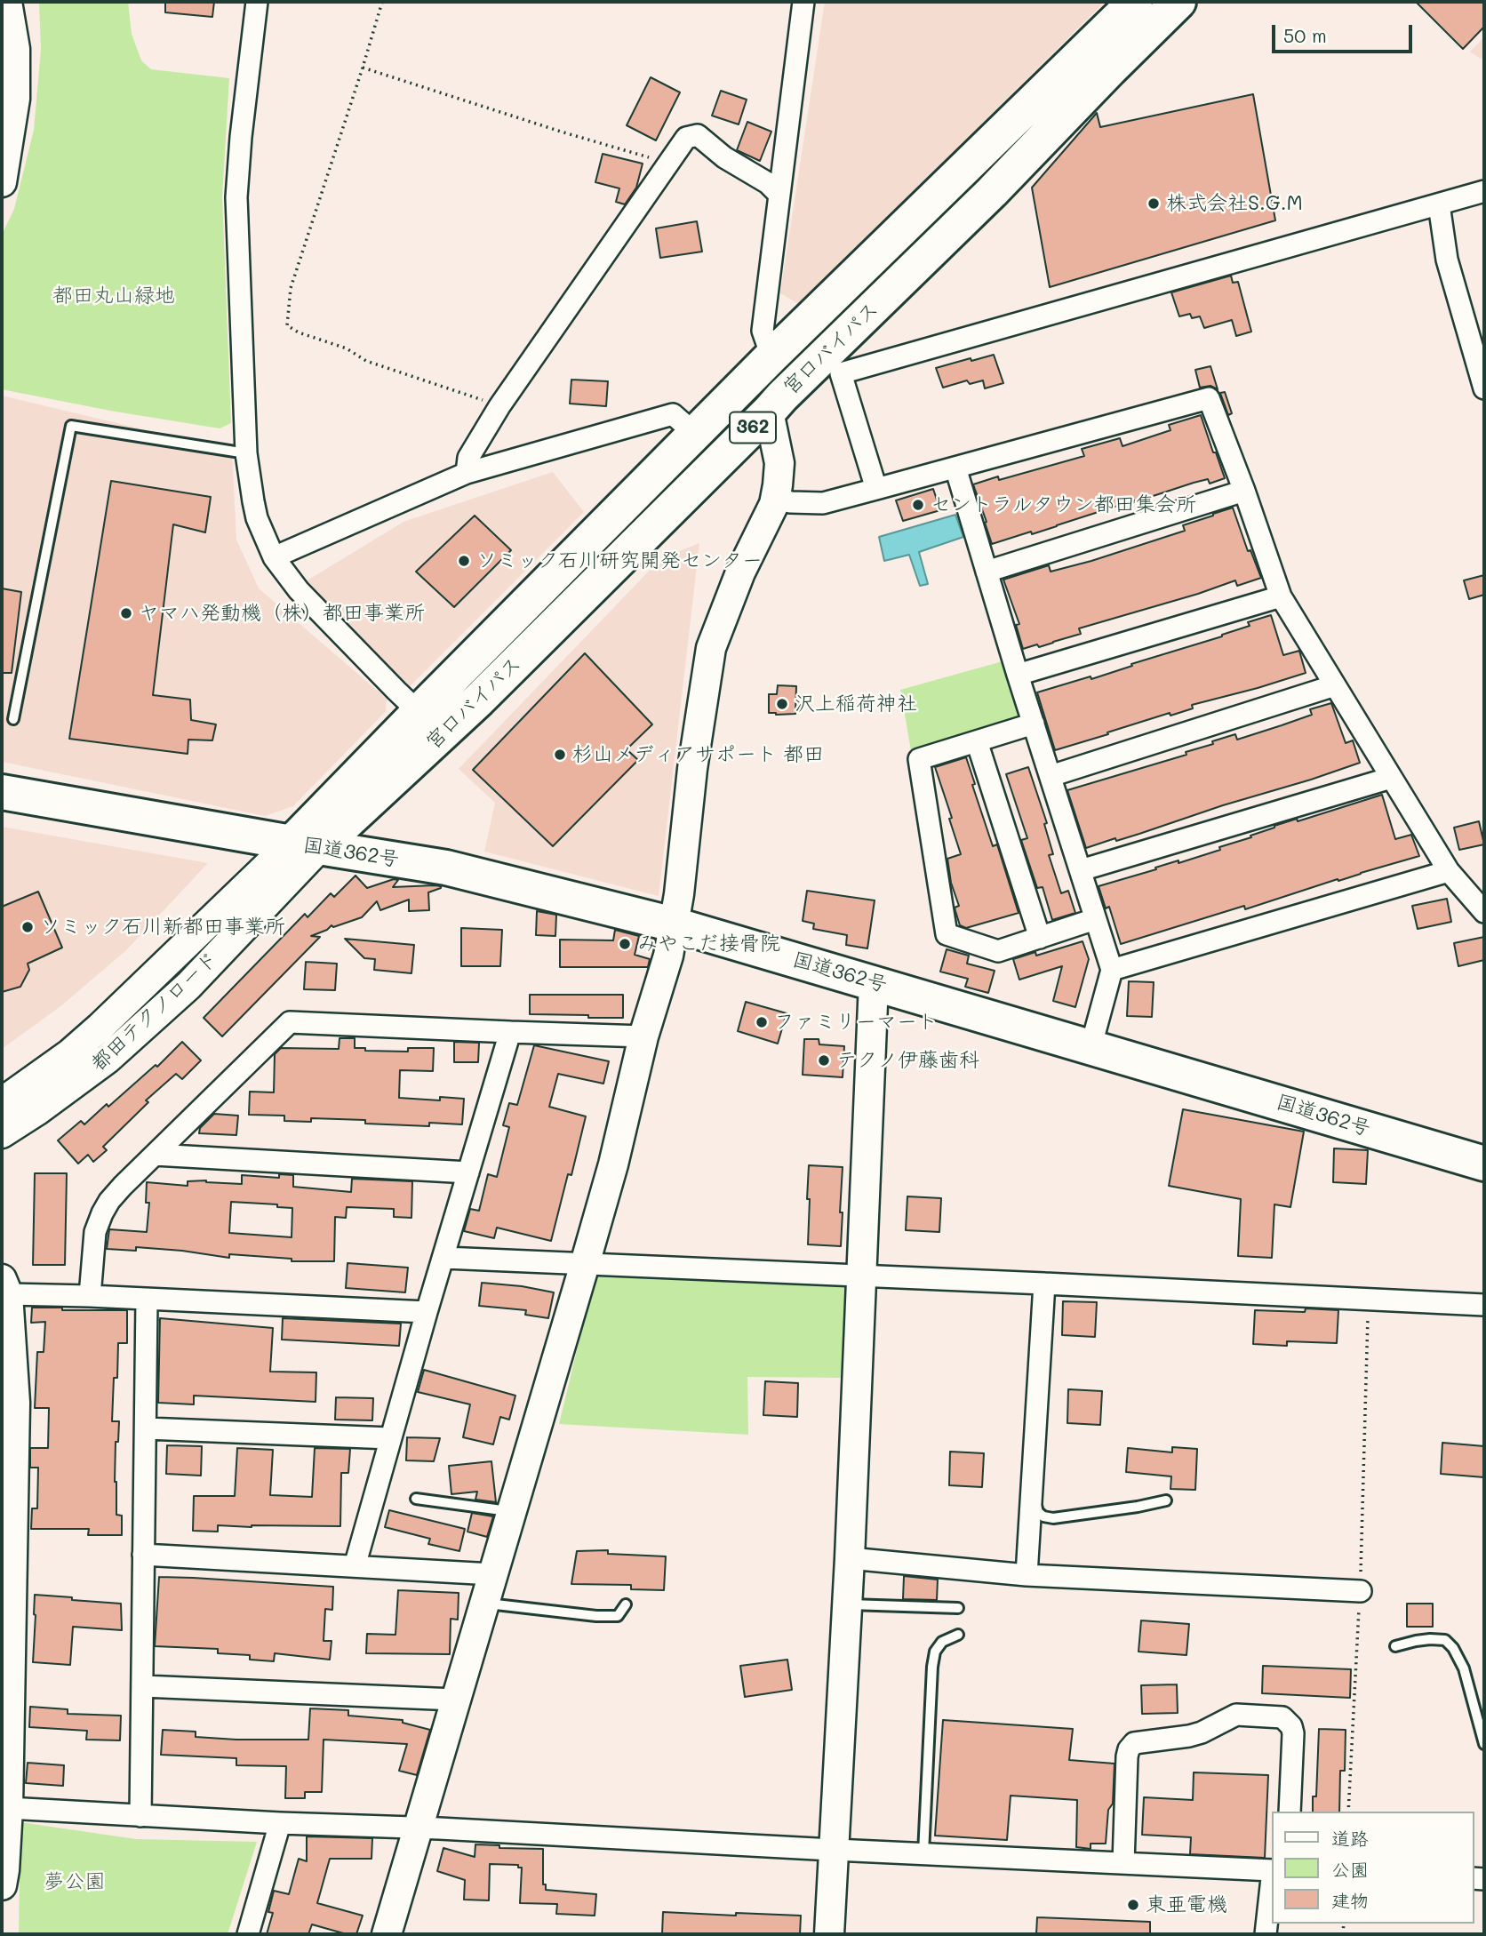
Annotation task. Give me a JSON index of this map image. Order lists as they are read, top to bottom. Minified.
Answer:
{"streets":{"highway":["宮口バイパス","362","国道362号"],"street":["都田テクノロード"]},"crossings":[["宮口バイパス","国道362号"],["宮口バイパス","都田テクノロード"],["国道362号","都田テクノロード"]],"parks":["都田丸山緑地","夢公園"],"places":["株式会社S.G.M","セントラルタウン都田集会所","ソミック石川研究開発センター","ヤマハ発動機（株）都田事業所","沢上稲荷神社","杉山メディアサポート 都田","ソミック石川新都田事業所","みやこだ接骨院","ファミリーマート","テクノ伊藤歯科","東亜電機"],"legend":["道路","公園","建物"],"scale_bar":"50 m"}
